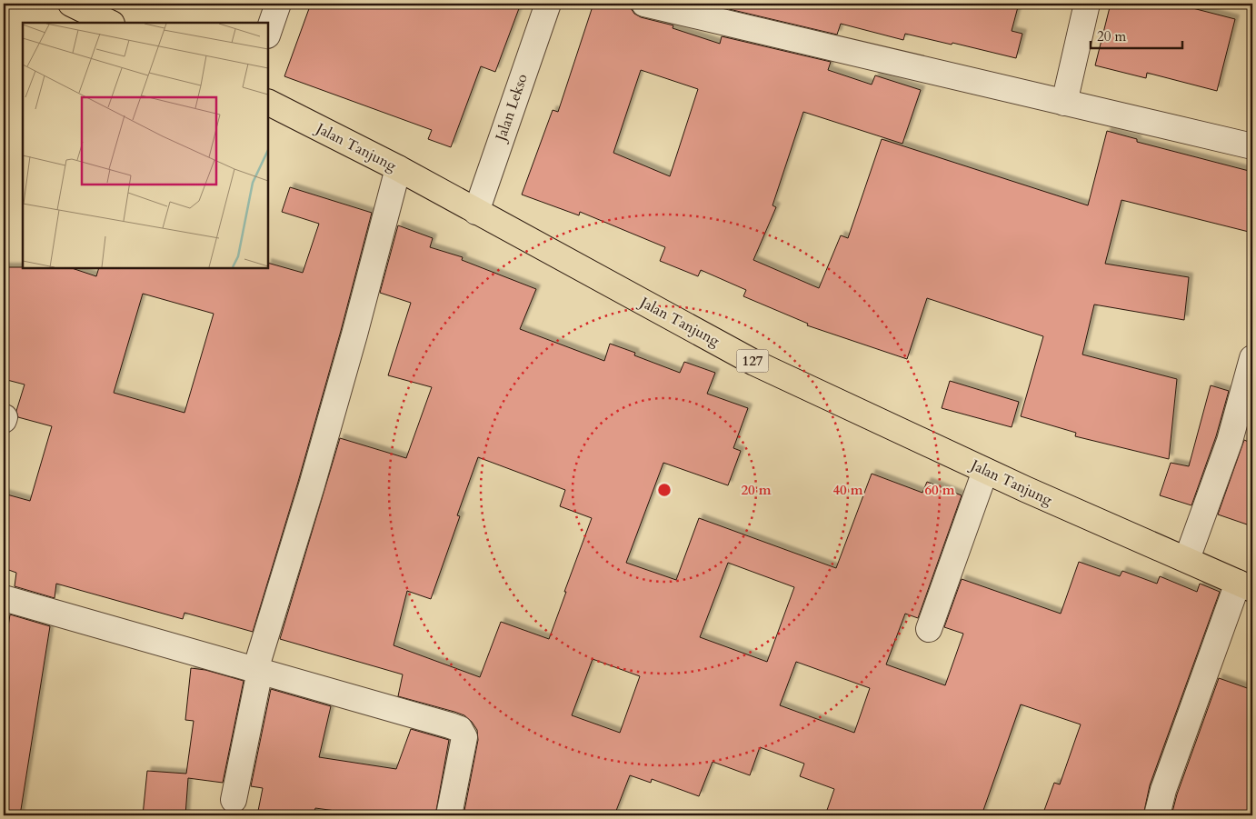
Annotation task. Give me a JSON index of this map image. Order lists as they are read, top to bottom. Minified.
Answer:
{"streets":{"main road":["Jalan Tanjung","127"],"street":["Jalan Lekso"]},"crossings":[["Jalan Lekso","Jalan Tanjung"]],"scale_bar":"20 m","rings":["20 m","40 m","60 m"]}
